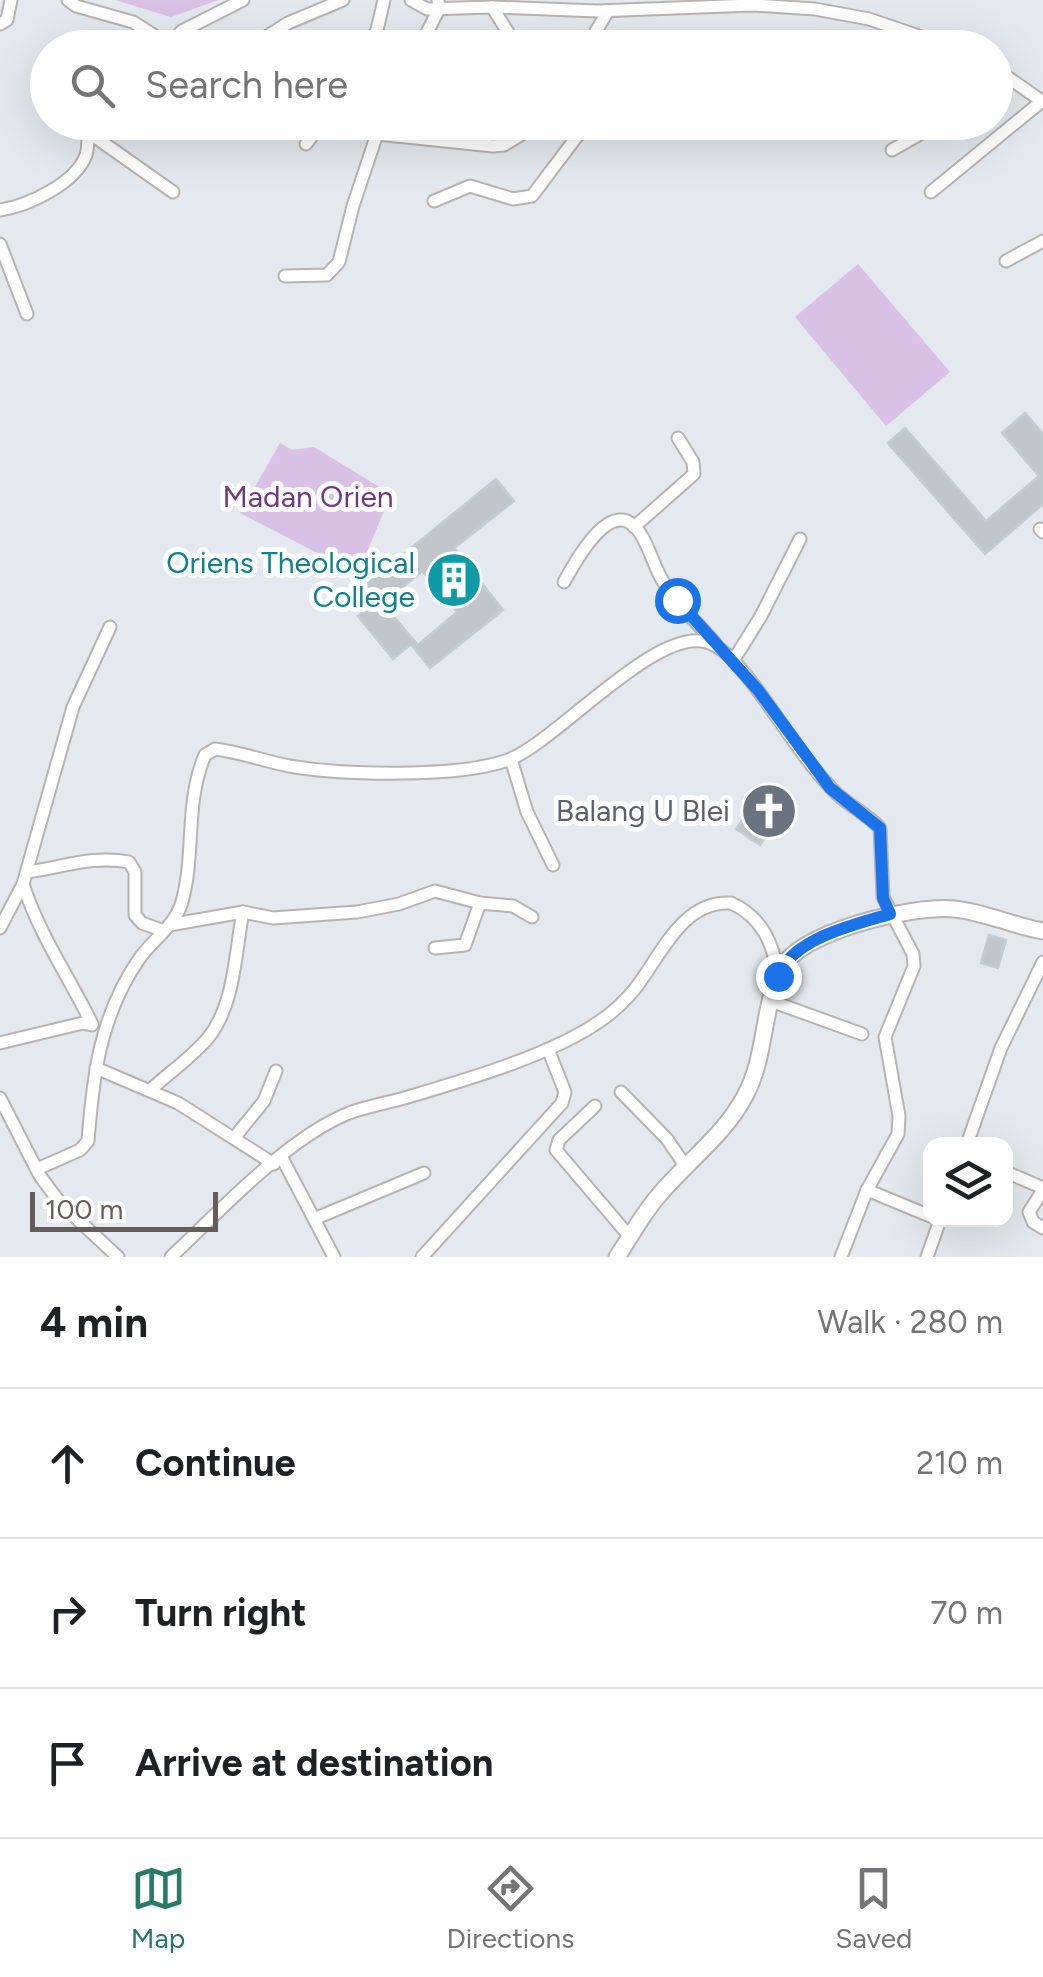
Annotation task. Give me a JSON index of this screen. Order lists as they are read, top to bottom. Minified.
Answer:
{"parks":["Madan Orien"],"places":{"building":["Oriens Theological College"],"church":["Balang U Blei"]},"scale_bar":"100 m","page":{"search":"Search here","scale":"100 m","heading":["4 min","Walk · 280 m"],"list":[["Continue","210 m"],["Turn right","70 m"],"Arrive at destination"],"nav":["Map","Directions","Saved"]}}
